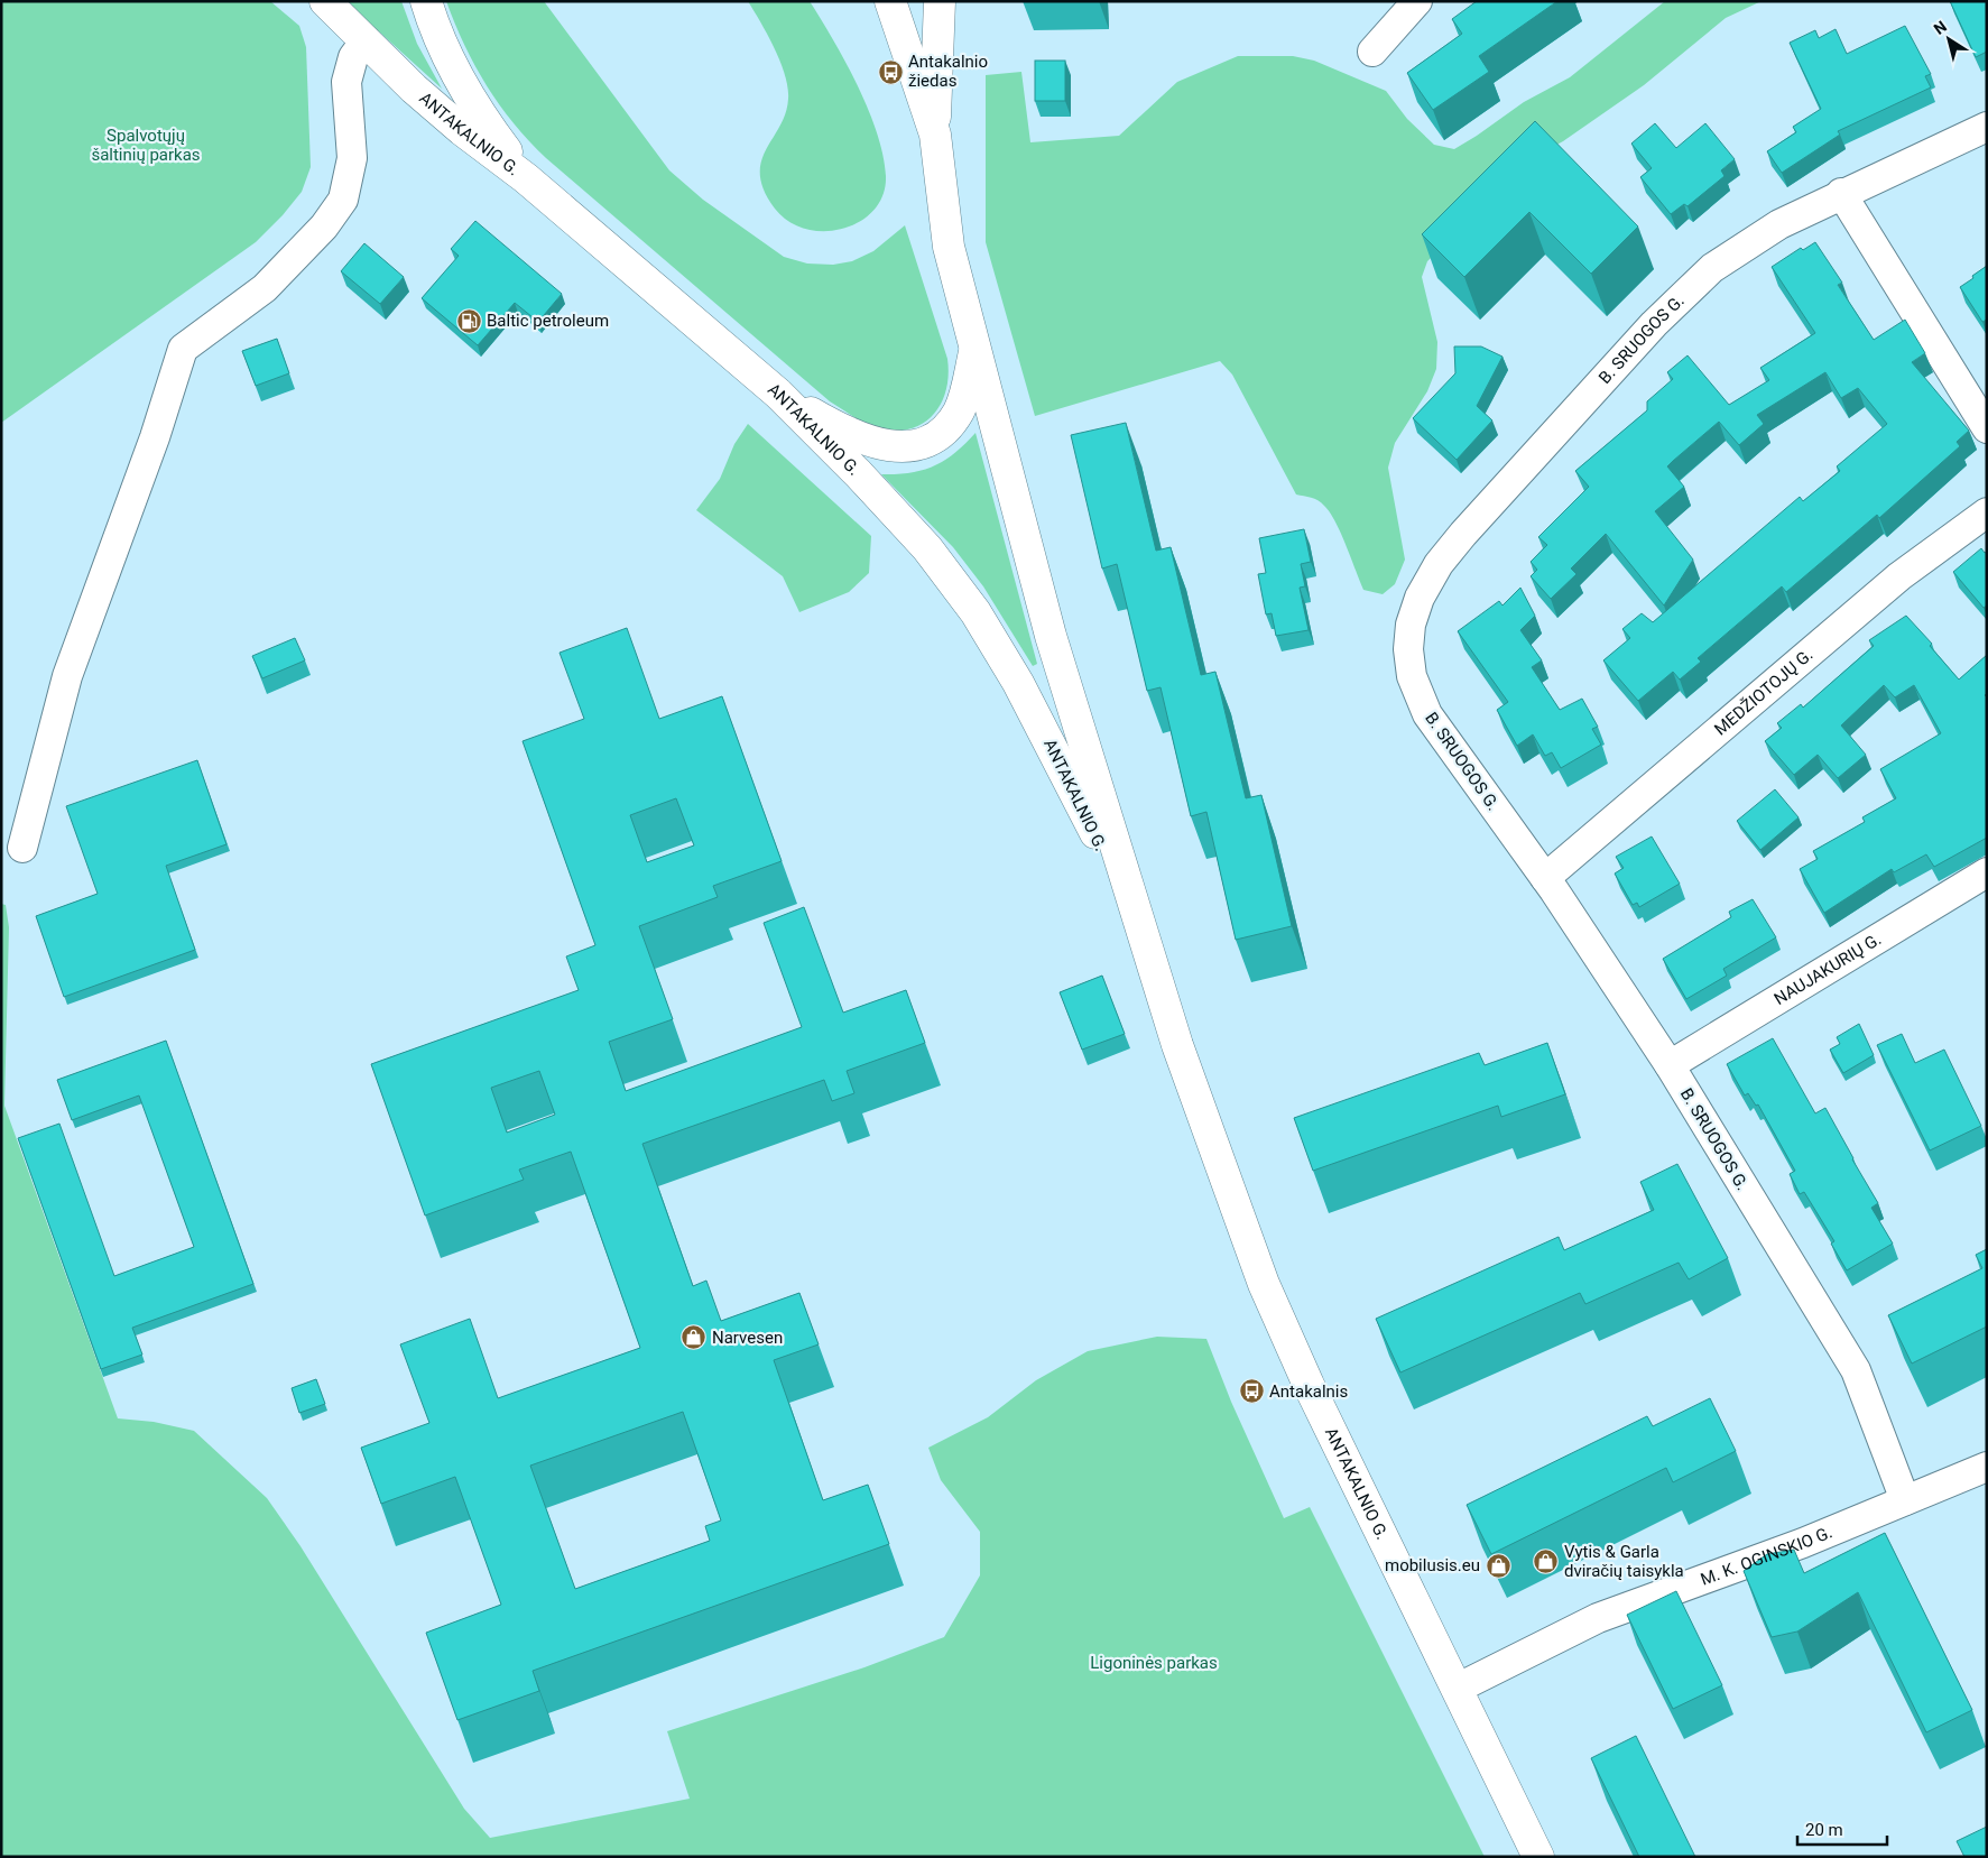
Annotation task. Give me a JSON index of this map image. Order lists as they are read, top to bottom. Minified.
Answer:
{"streets":{"main road":["ANTAKALNIO G."],"street":["B. SRUOGOS G.","MEDŽIOTOJŲ G.","NAUJAKURIŲ G.","M. K. OGINSKIO G."]},"crossings":[["ANTAKALNIO G.","M. K. OGINSKIO G."],["B. SRUOGOS G.","MEDŽIOTOJŲ G."],["B. SRUOGOS G.","NAUJAKURIŲ G."],["B. SRUOGOS G.","M. K. OGINSKIO G."]],"parks":["Spalvotųjų šaltinių parkas","Ligoninės parkas"],"places":{"bus stop":["Antakalnio žiedas","Antakalnis"],"fuel station":["Baltic petroleum"],"shop":["Narvesen","Vytis & Garla dviračių taisykla","mobilusis.eu"]},"scale_bar":"20 m","north":"top left"}
